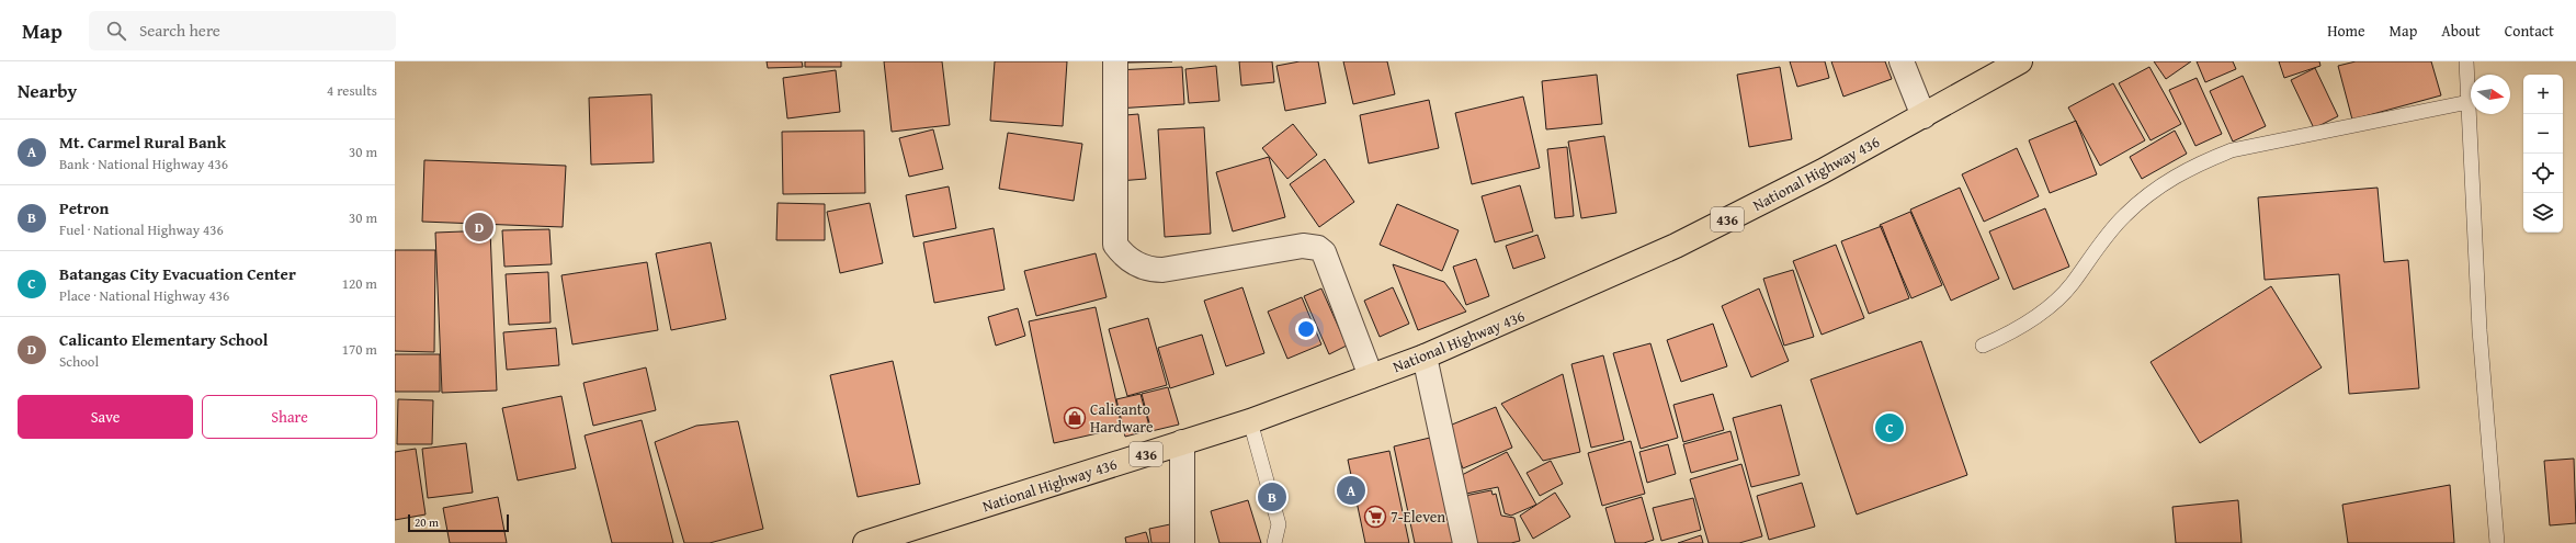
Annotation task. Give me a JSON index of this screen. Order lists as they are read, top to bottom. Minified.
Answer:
{"streets":{"main road":["National Highway 436","436"]},"places":{"shop":["Calicanto Hardware"],"supermarket":["7-Eleven"]},"scale_bar":"20 m","north":"right","page":{"header":"Map","search":"Search here","nav":["Home","Map","About","Contact"],"heading":["Nearby","4 results"],"map_buttons":["+","−"],"list":[{"mark":"A","name":"Mt. Carmel Rural Bank","note":"Bank · National Highway 436","value":"30 m"},{"mark":"B","name":"Petron","note":"Fuel · National Highway 436","value":"30 m"},{"mark":"C","name":"Batangas City Evacuation Center","note":"Place · National Highway 436","value":"120 m"},{"mark":"D","name":"Calicanto Elementary School","note":"School","value":"170 m"}],"pins":["D","C","A","B"],"buttons":["Save","Share"],"scale":"20 m"}}
